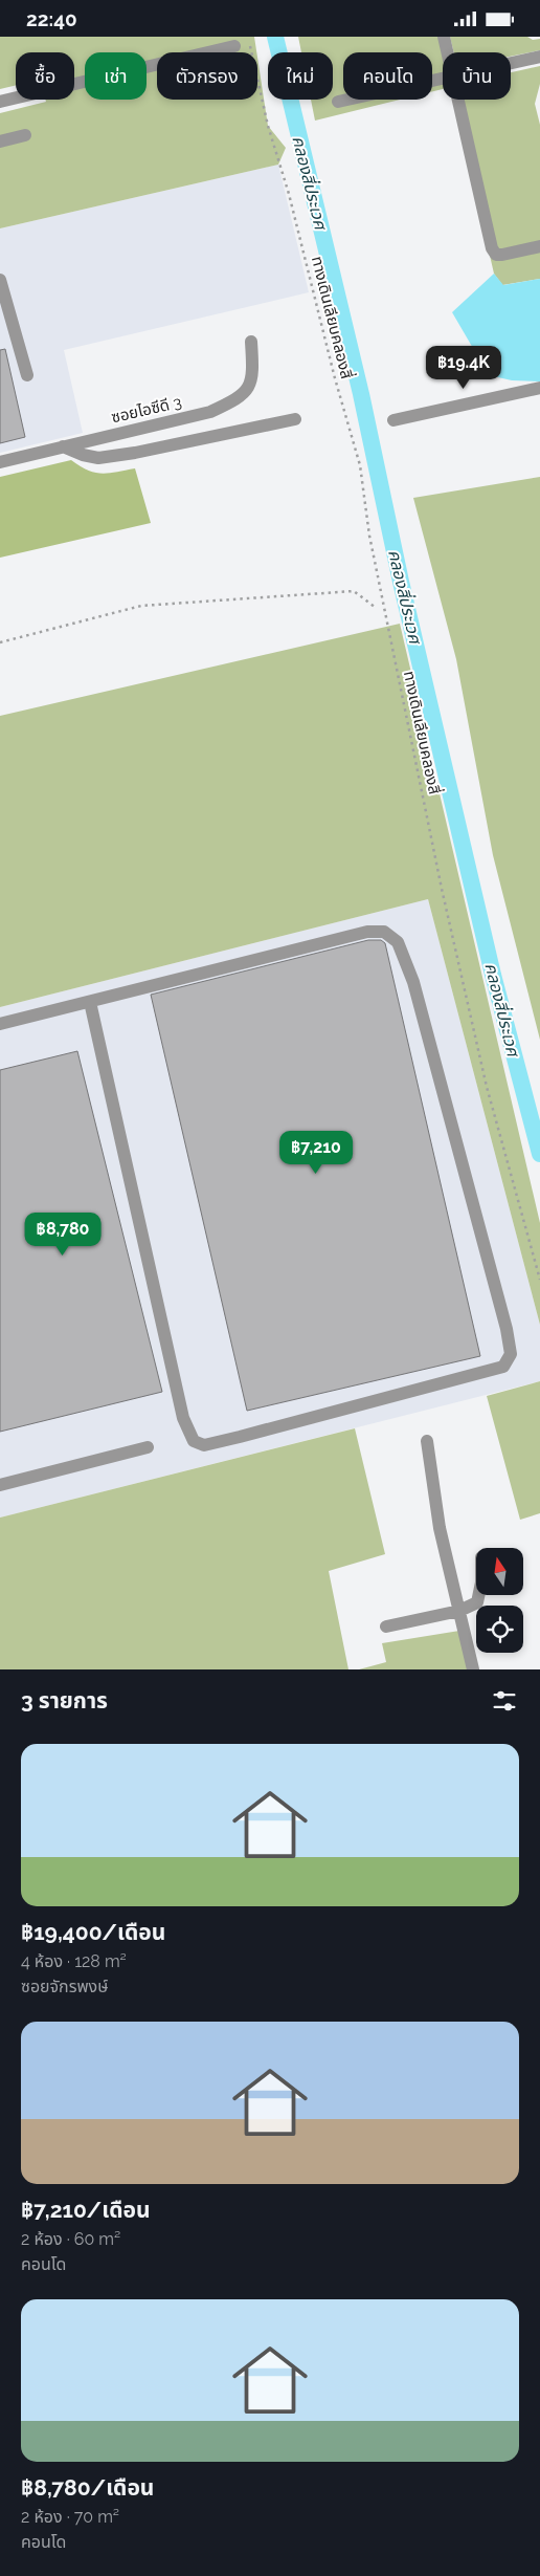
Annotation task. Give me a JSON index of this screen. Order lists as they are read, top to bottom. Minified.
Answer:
{"streets":{"street":["ซอยไอซีดี 3"],"path":["ทางเดินเลียบคลองสี่"]},"water":["คลองสี่ประเวศ"],"north":"top","page":{"status":"22:40","chip":["ซื้อ","เช่า","ตัวกรอง","ใหม่","คอนโด","บ้าน"],"price":["฿19.4K","฿7,210","฿8,780"],"heading":"3 รายการ","list":[{"name":"฿19,400/เดือน","note":"4 ห้อง · 128 m² · ซอยจักรพงษ์"},{"name":"฿7,210/เดือน","note":"2 ห้อง · 60 m² · คอนโด"},{"name":"฿8,780/เดือน","note":"2 ห้อง · 70 m² · คอนโด"}]}}
